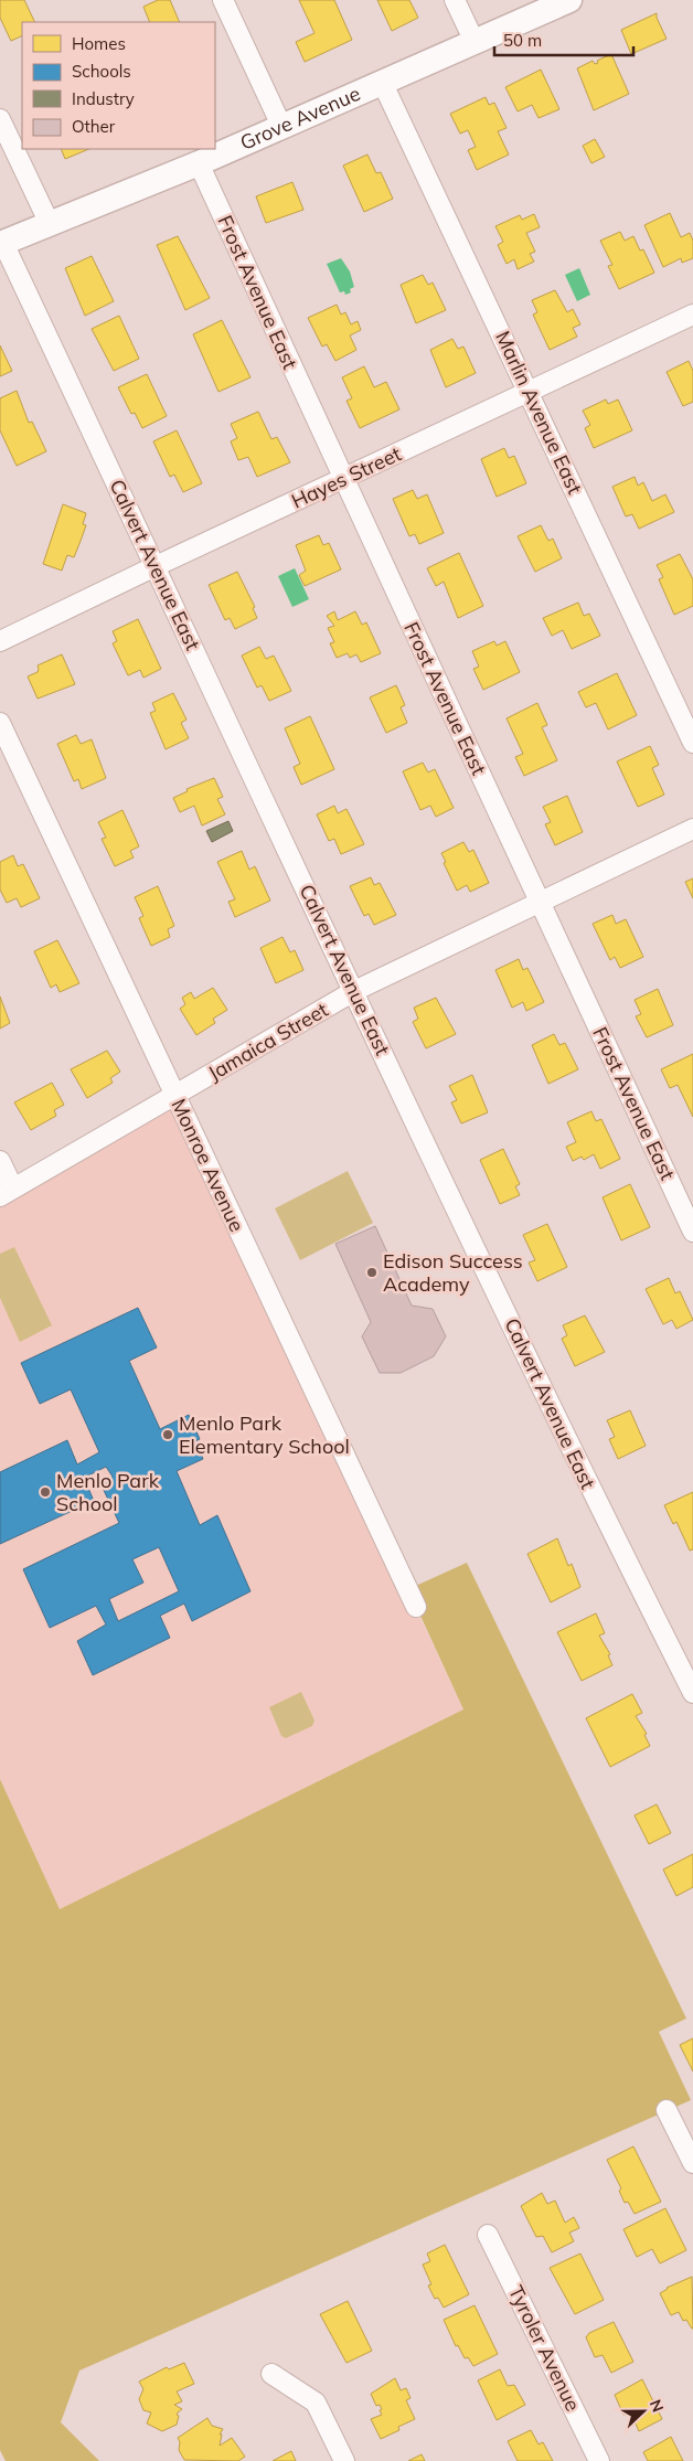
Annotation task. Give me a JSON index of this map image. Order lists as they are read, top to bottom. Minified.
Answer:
{"streets":{"street":["Grove Avenue","Frost Avenue East","Marlin Avenue East","Hayes Street","Calvert Avenue East","Jamaica Street","Monroe Avenue","Tyroler Avenue"]},"crossings":[["Grove Avenue","Frost Avenue East"],["Grove Avenue","Marlin Avenue East"],["Grove Avenue","Calvert Avenue East"],["Frost Avenue East","Hayes Street"],["Frost Avenue East","Jamaica Street"],["Marlin Avenue East","Hayes Street"],["Hayes Street","Calvert Avenue East"],["Calvert Avenue East","Jamaica Street"],["Jamaica Street","Monroe Avenue"]],"places":["Edison Success Academy","Menlo Park Elementary School","Menlo Park School"],"legend":["Homes","Schools","Industry","Other"],"scale_bar":"50 m","north":"right"}
